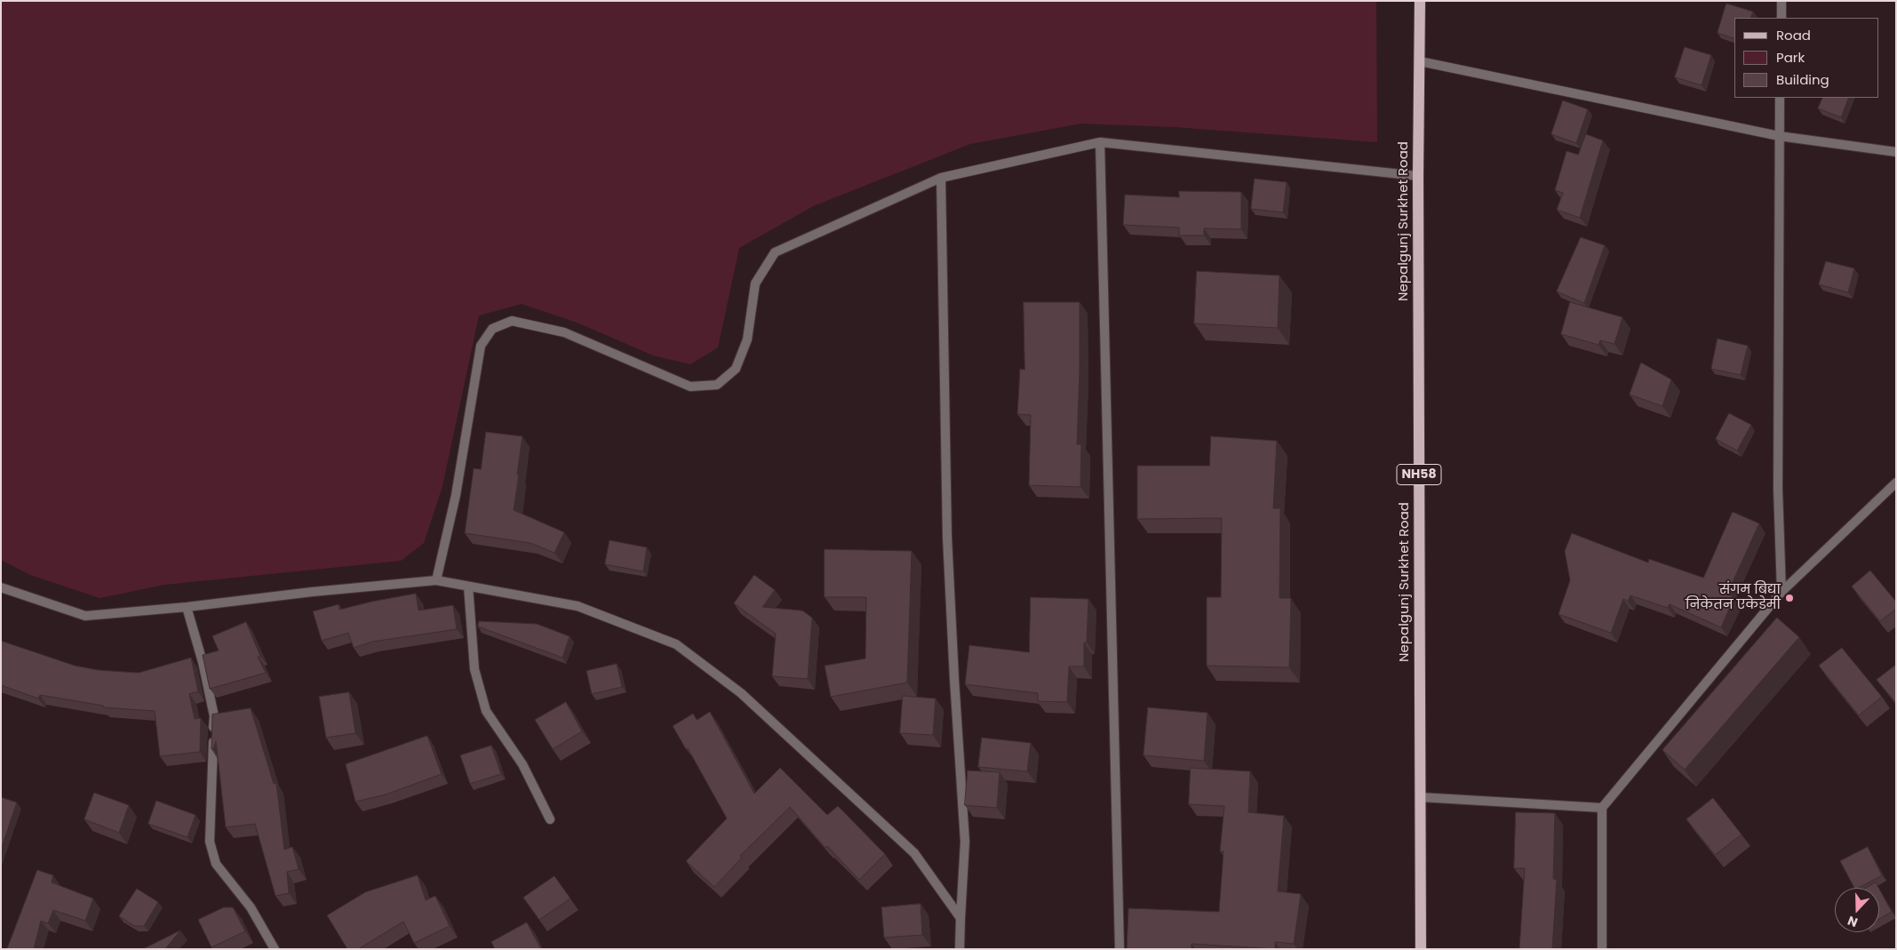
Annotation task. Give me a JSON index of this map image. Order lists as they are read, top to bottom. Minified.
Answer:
{"streets":{"main road":["Nepalgunj Surkhet Road","NH58"]},"places":["संगम बिद्या निकेतन एकेडेमी"],"legend":["Road","Park","Building"],"north":"bottom"}
